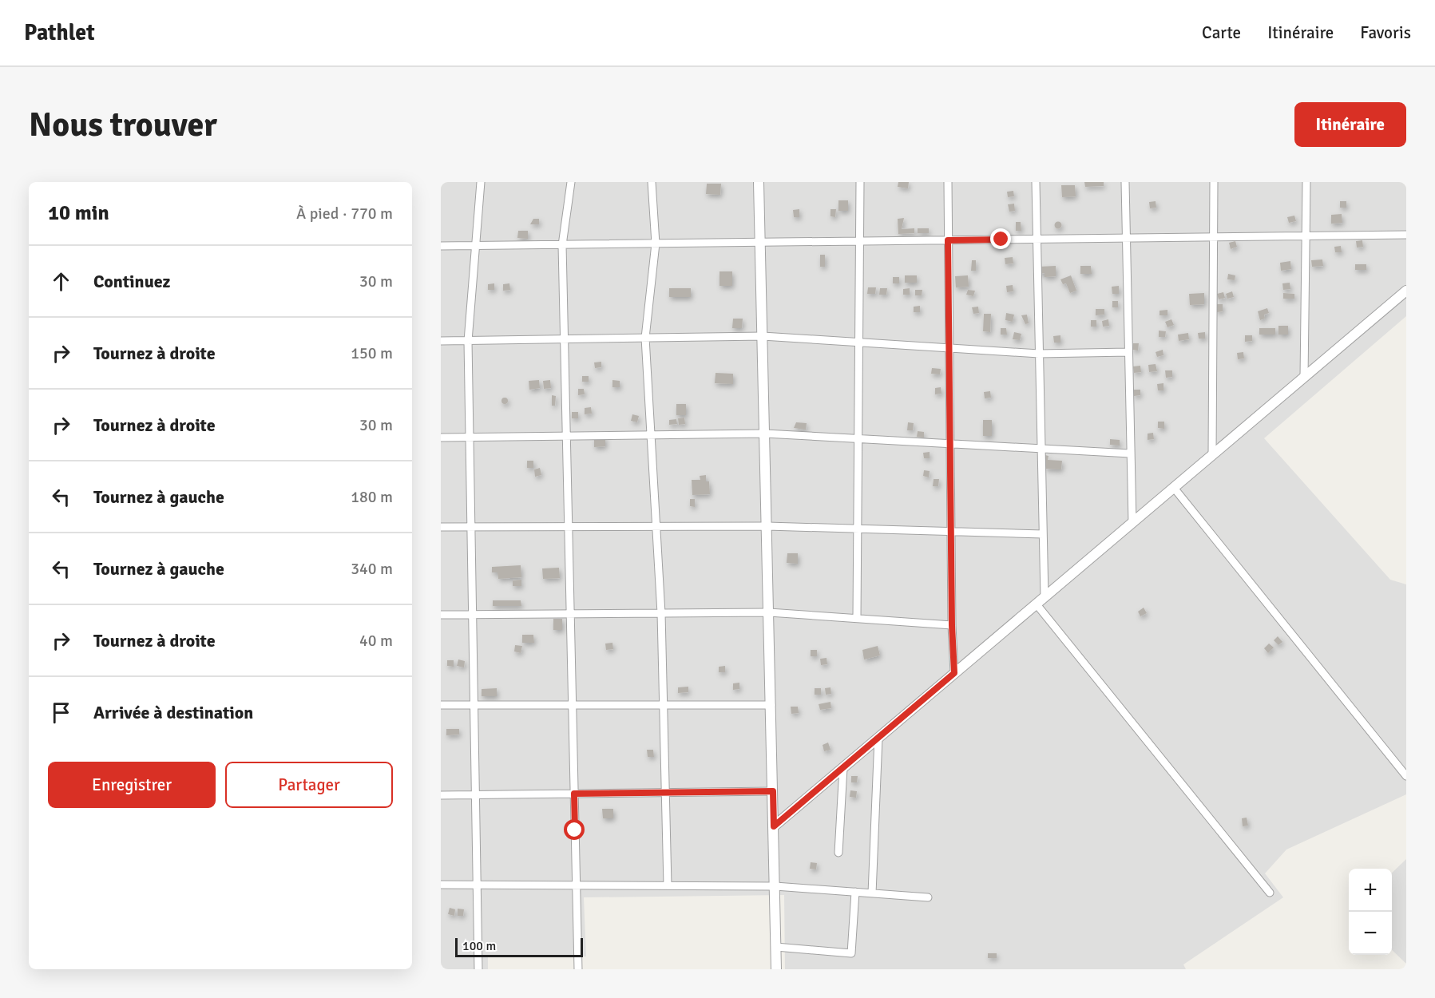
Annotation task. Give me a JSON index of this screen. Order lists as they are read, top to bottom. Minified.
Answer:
{"scale_bar":"100 m","page":{"header":"Pathlet","nav":["Carte","Itinéraire","Favoris"],"buttons":["Itinéraire",["Enregistrer","Partager"]],"title":"Nous trouver","heading":["10 min","À pied · 770 m"],"list":[["Continuez","30 m"],["Tournez à droite","150 m"],["Tournez à droite","30 m"],["Tournez à gauche","180 m"],["Tournez à gauche","340 m"],["Tournez à droite","40 m"],"Arrivée à destination"],"map_buttons":["+","−"],"scale":"100 m"}}
